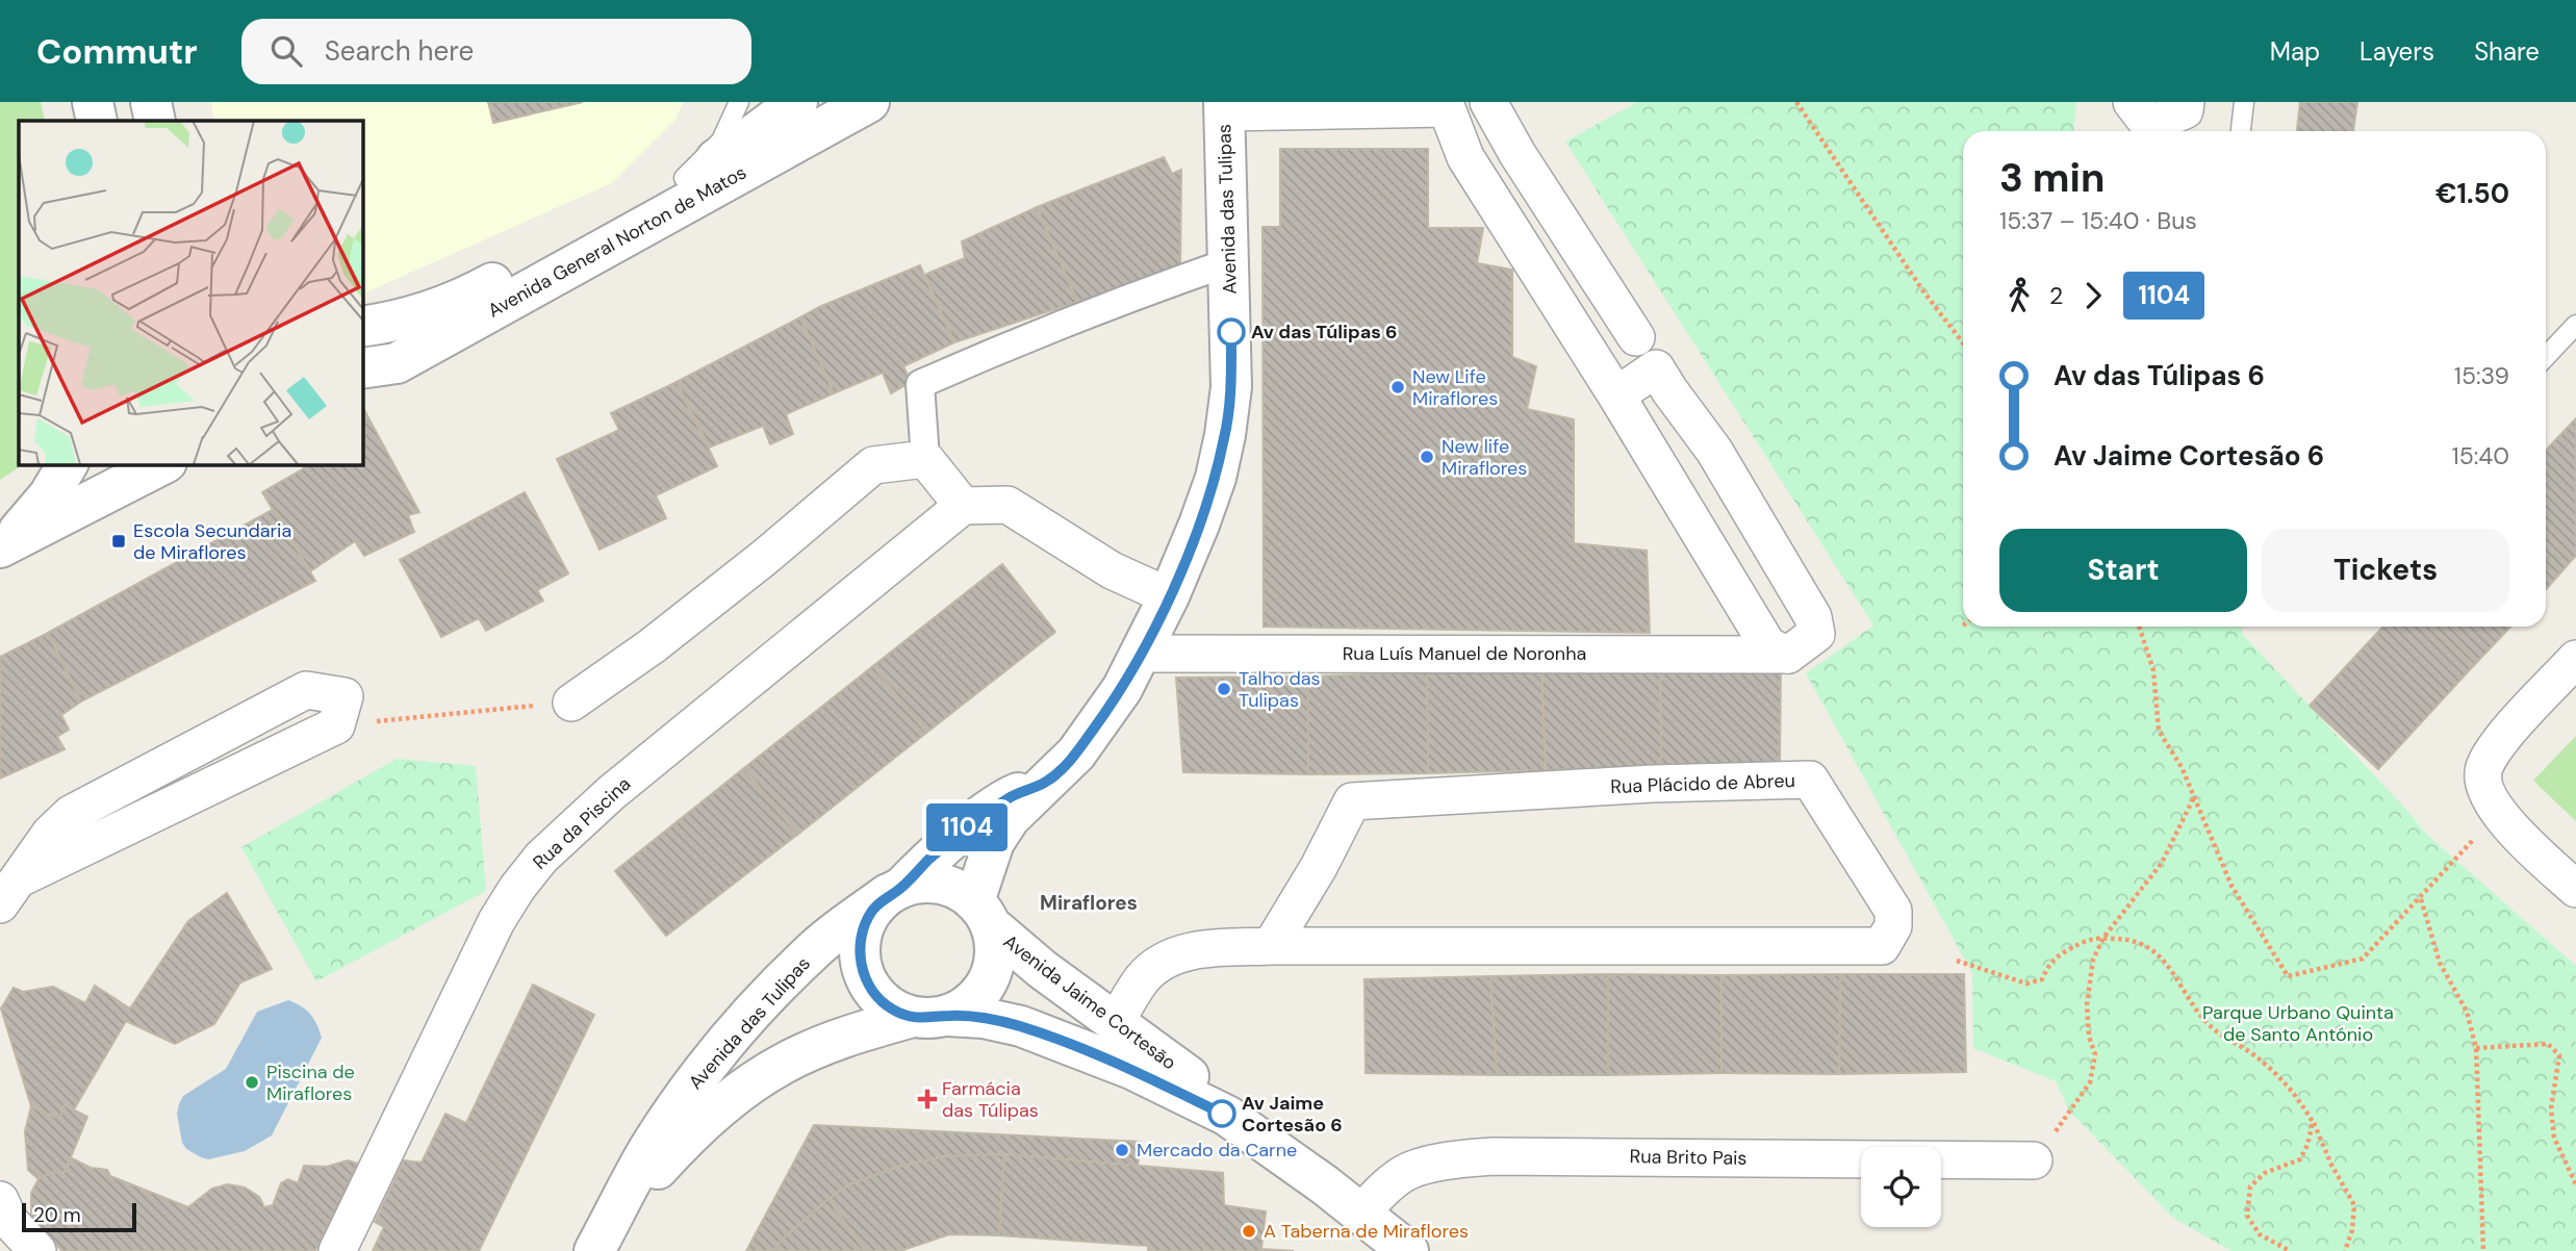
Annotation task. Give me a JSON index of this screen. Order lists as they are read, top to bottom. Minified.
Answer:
{"streets":{"street":["Avenida das Tulipas","Avenida General Norton de Matos","Rua Luís Manuel de Noronha","Rua Plácido de Abreu","Rua da Piscina","Avenida Jaime Cortesão","Rua Brito Pais"]},"crossings":[["Avenida das Tulipas","Rua Luís Manuel de Noronha"],["Avenida das Tulipas","Avenida Jaime Cortesão"],["Rua Plácido de Abreu","Avenida Jaime Cortesão"],["Avenida Jaime Cortesão","Rua Brito Pais"]],"districts":["Miraflores"],"parks":["Parque Urbano Quinta de Santo António"],"places":{"other":["Av das Túlipas 6","New Life Miraflores","New life Miraflores","Talho das Tulipas","Piscina de Miraflores","Av Jaime Cortesão 6","Mercado da Carne","A Taberna de Miraflores"],"transit":["Escola Secundaria de Miraflores"],"health":["Farmácia das Túlipas"]},"lines":["bus line 1104"],"scale_bar":"20 m","page":{"header":"Commutr","search":"Search here","nav":["Map","Layers","Share"],"on_map":"1104","heading":["3 min","15:37 – 15:40 · Bus","€1.50"],"legs":["2","1104"],"list":[{"name":"Av das Túlipas 6","value":"15:39"},{"name":"Av Jaime Cortesão 6","value":"15:40"}],"buttons":["Start","Tickets"],"scale":"20 m"}}
